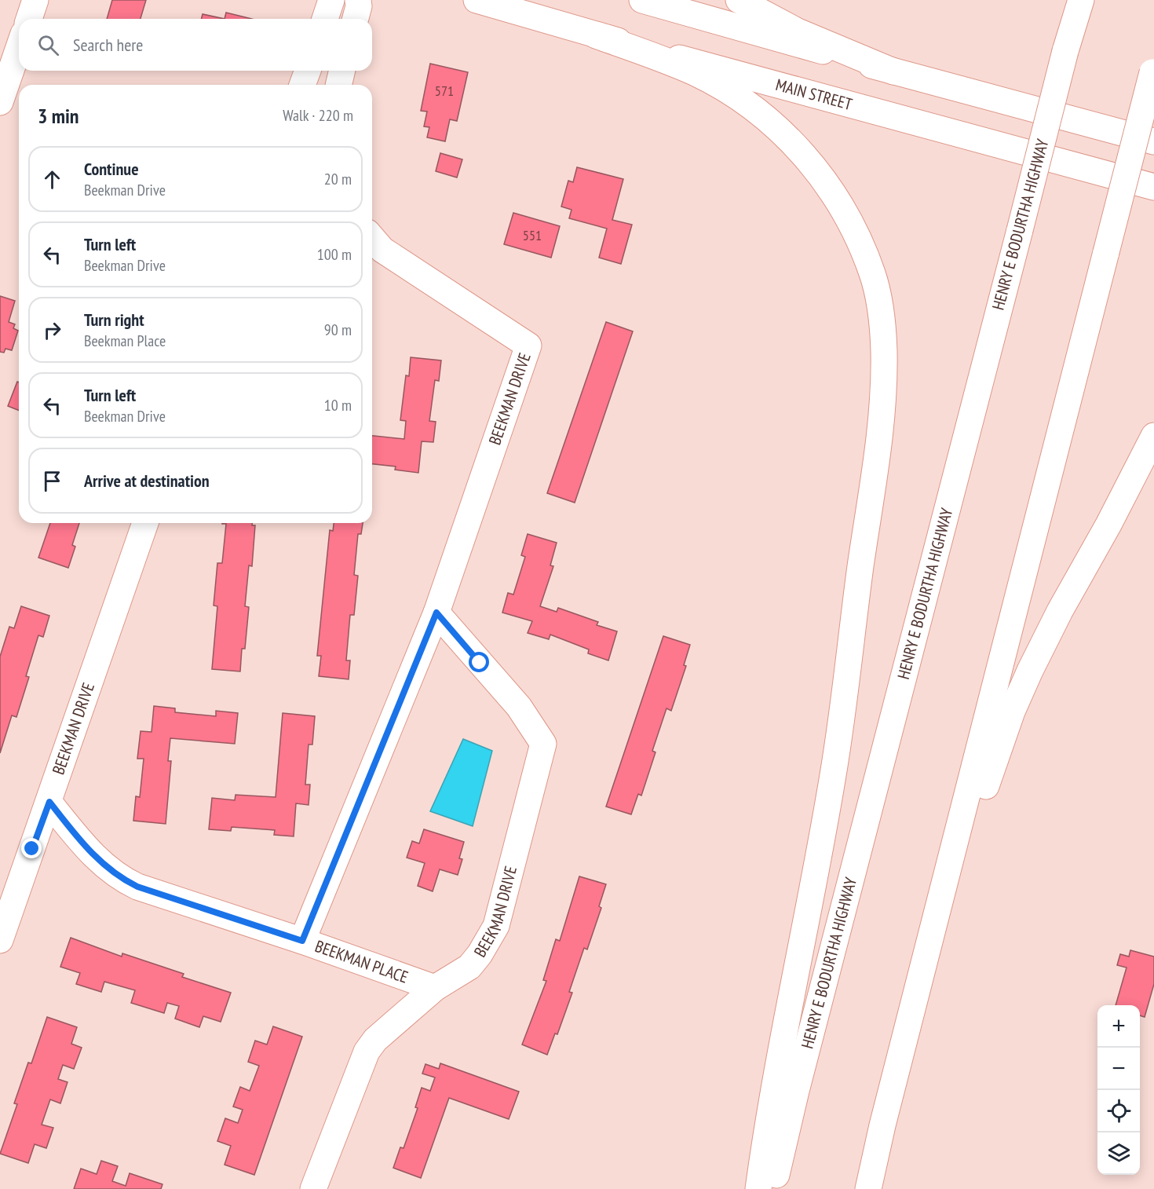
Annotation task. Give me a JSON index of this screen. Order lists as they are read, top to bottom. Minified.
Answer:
{"streets":{"main road":["MAIN STREET","HENRY E BODURTHA HIGHWAY","BEEKMAN DRIVE","BEEKMAN PLACE"]},"crossings":[["BEEKMAN DRIVE","BEEKMAN PLACE"]],"house_numbers":["571","551"],"page":{"search":"Search here","heading":["3 min","Walk · 220 m"],"list":[["Continue","Beekman Drive","20 m"],["Turn left","Beekman Drive","100 m"],["Turn right","Beekman Place","90 m"],["Turn left","Beekman Drive","10 m"],"Arrive at destination"],"map_buttons":["+","−"]}}
